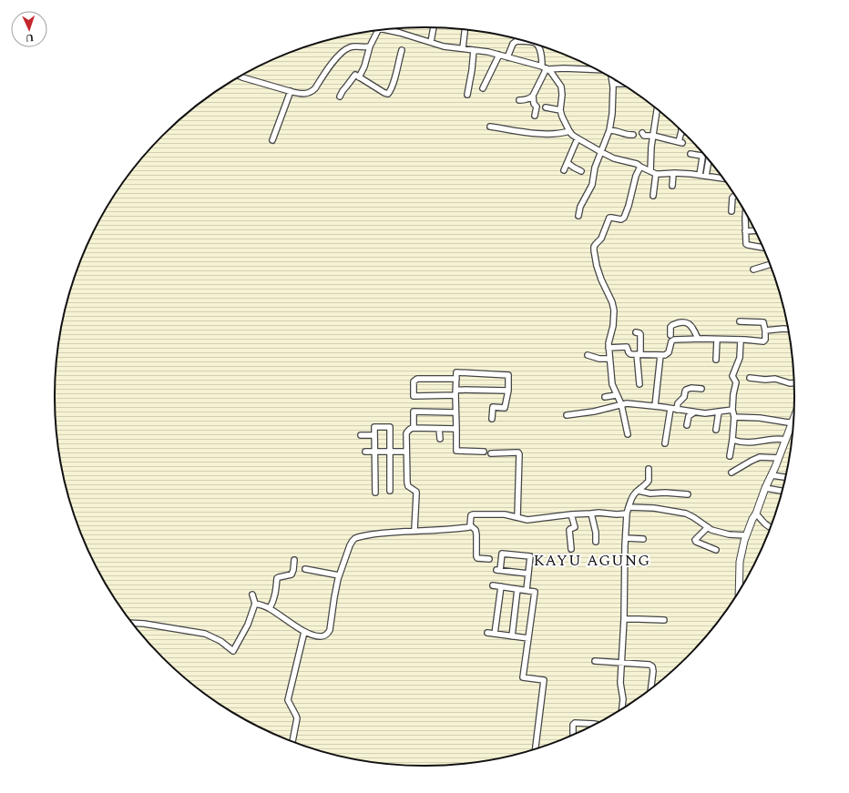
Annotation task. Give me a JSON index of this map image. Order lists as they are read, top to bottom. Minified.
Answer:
{"districts":["KAYU AGUNG"],"north":"bottom"}
